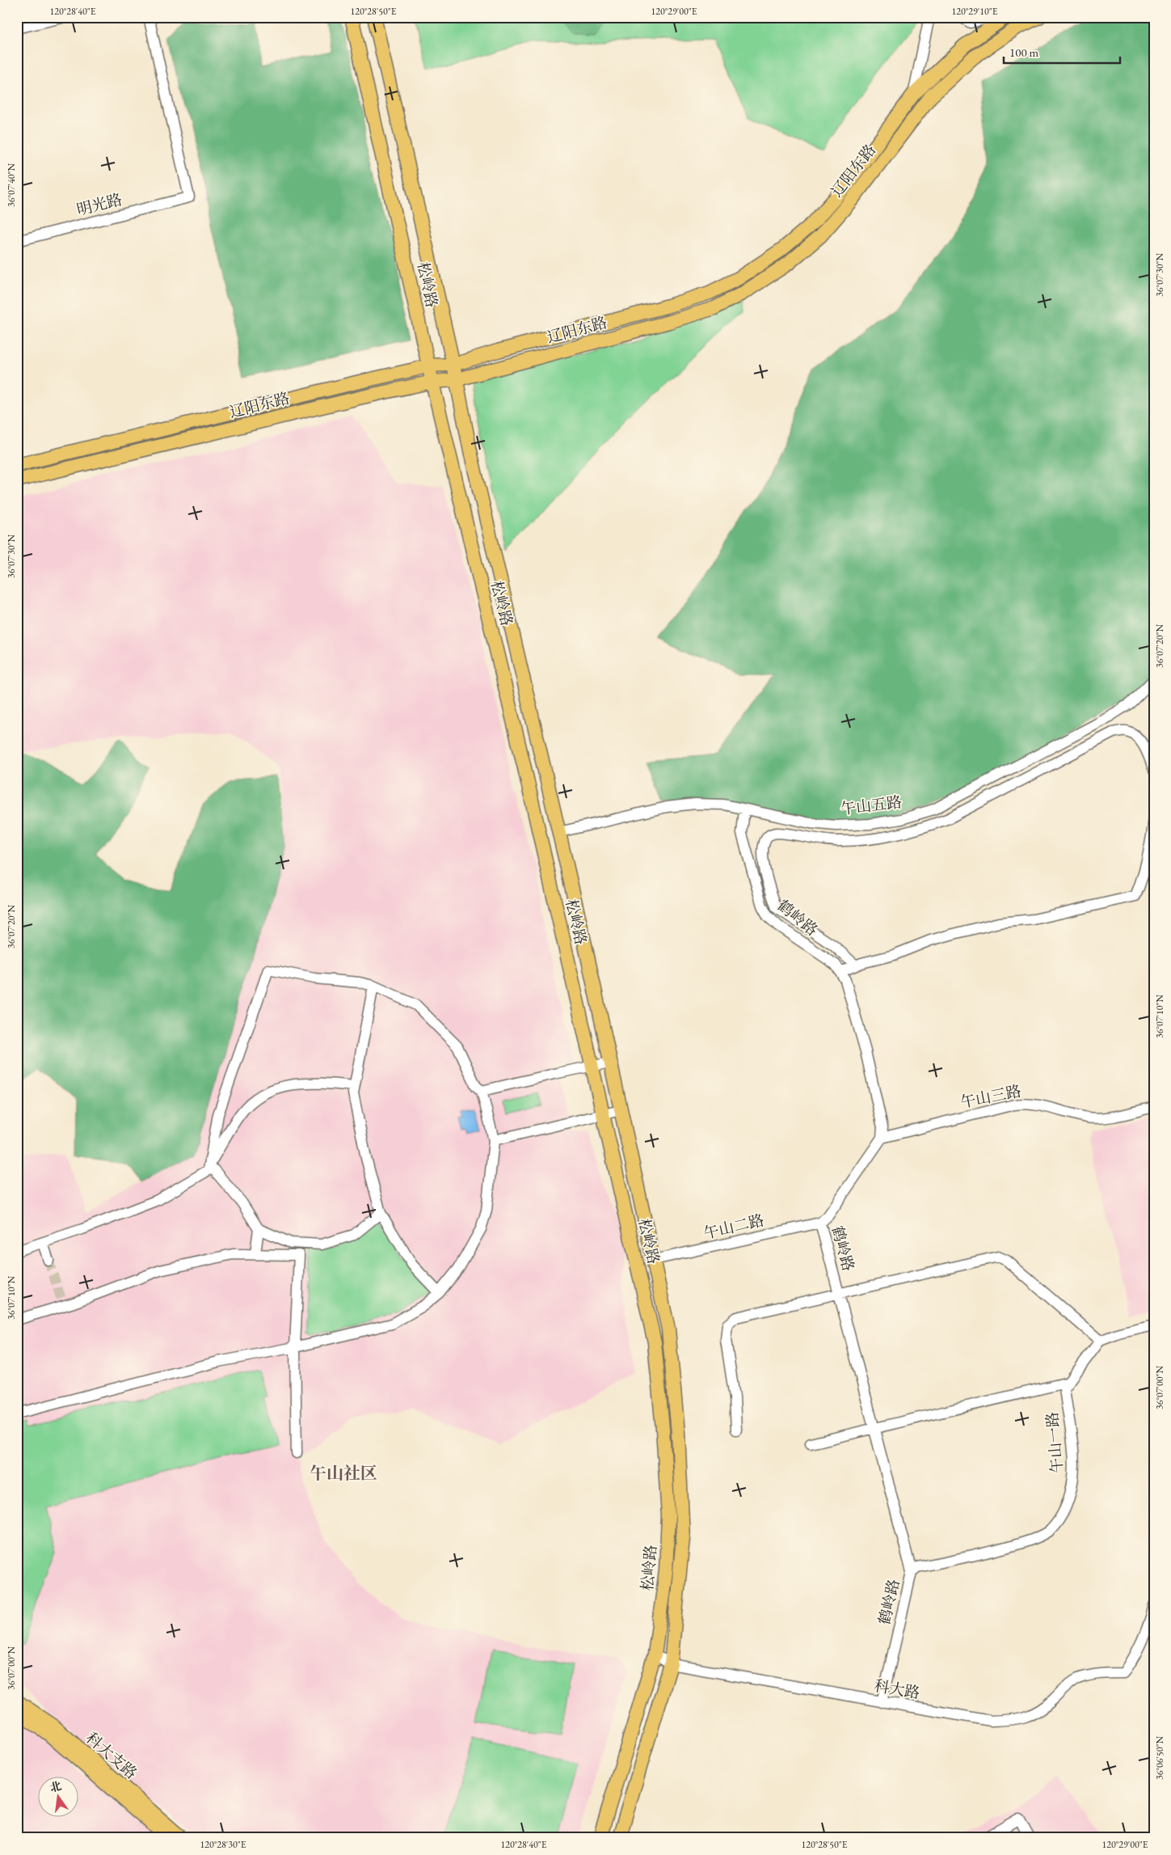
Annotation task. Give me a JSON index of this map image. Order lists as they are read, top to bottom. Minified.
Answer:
{"streets":{"main road":["辽阳东路","松岭路","科大支路"],"street":["明光路","午山五路","鹤岭路","午山三路","午山二路","午山一路","科大路"]},"crossings":[["辽阳东路","松岭路"],["松岭路","午山五路"],["松岭路","午山二路"],["松岭路","科大路"],["午山五路","鹤岭路"],["鹤岭路","午山三路"],["鹤岭路","午山二路"],["鹤岭路","午山一路"],["鹤岭路","科大路"]],"districts":["午山社区"],"scale_bar":"100 m","north":"top","coordinates":["120°28'40\"E","120°28'50\"E","120°29'00\"E","120°29'10\"E","36°07'40\"N","36°07'30\"N","36°07'20\"N","36°07'10\"N","36°07'00\"N","36°06'50\"N","120°28'30\"E"]}
